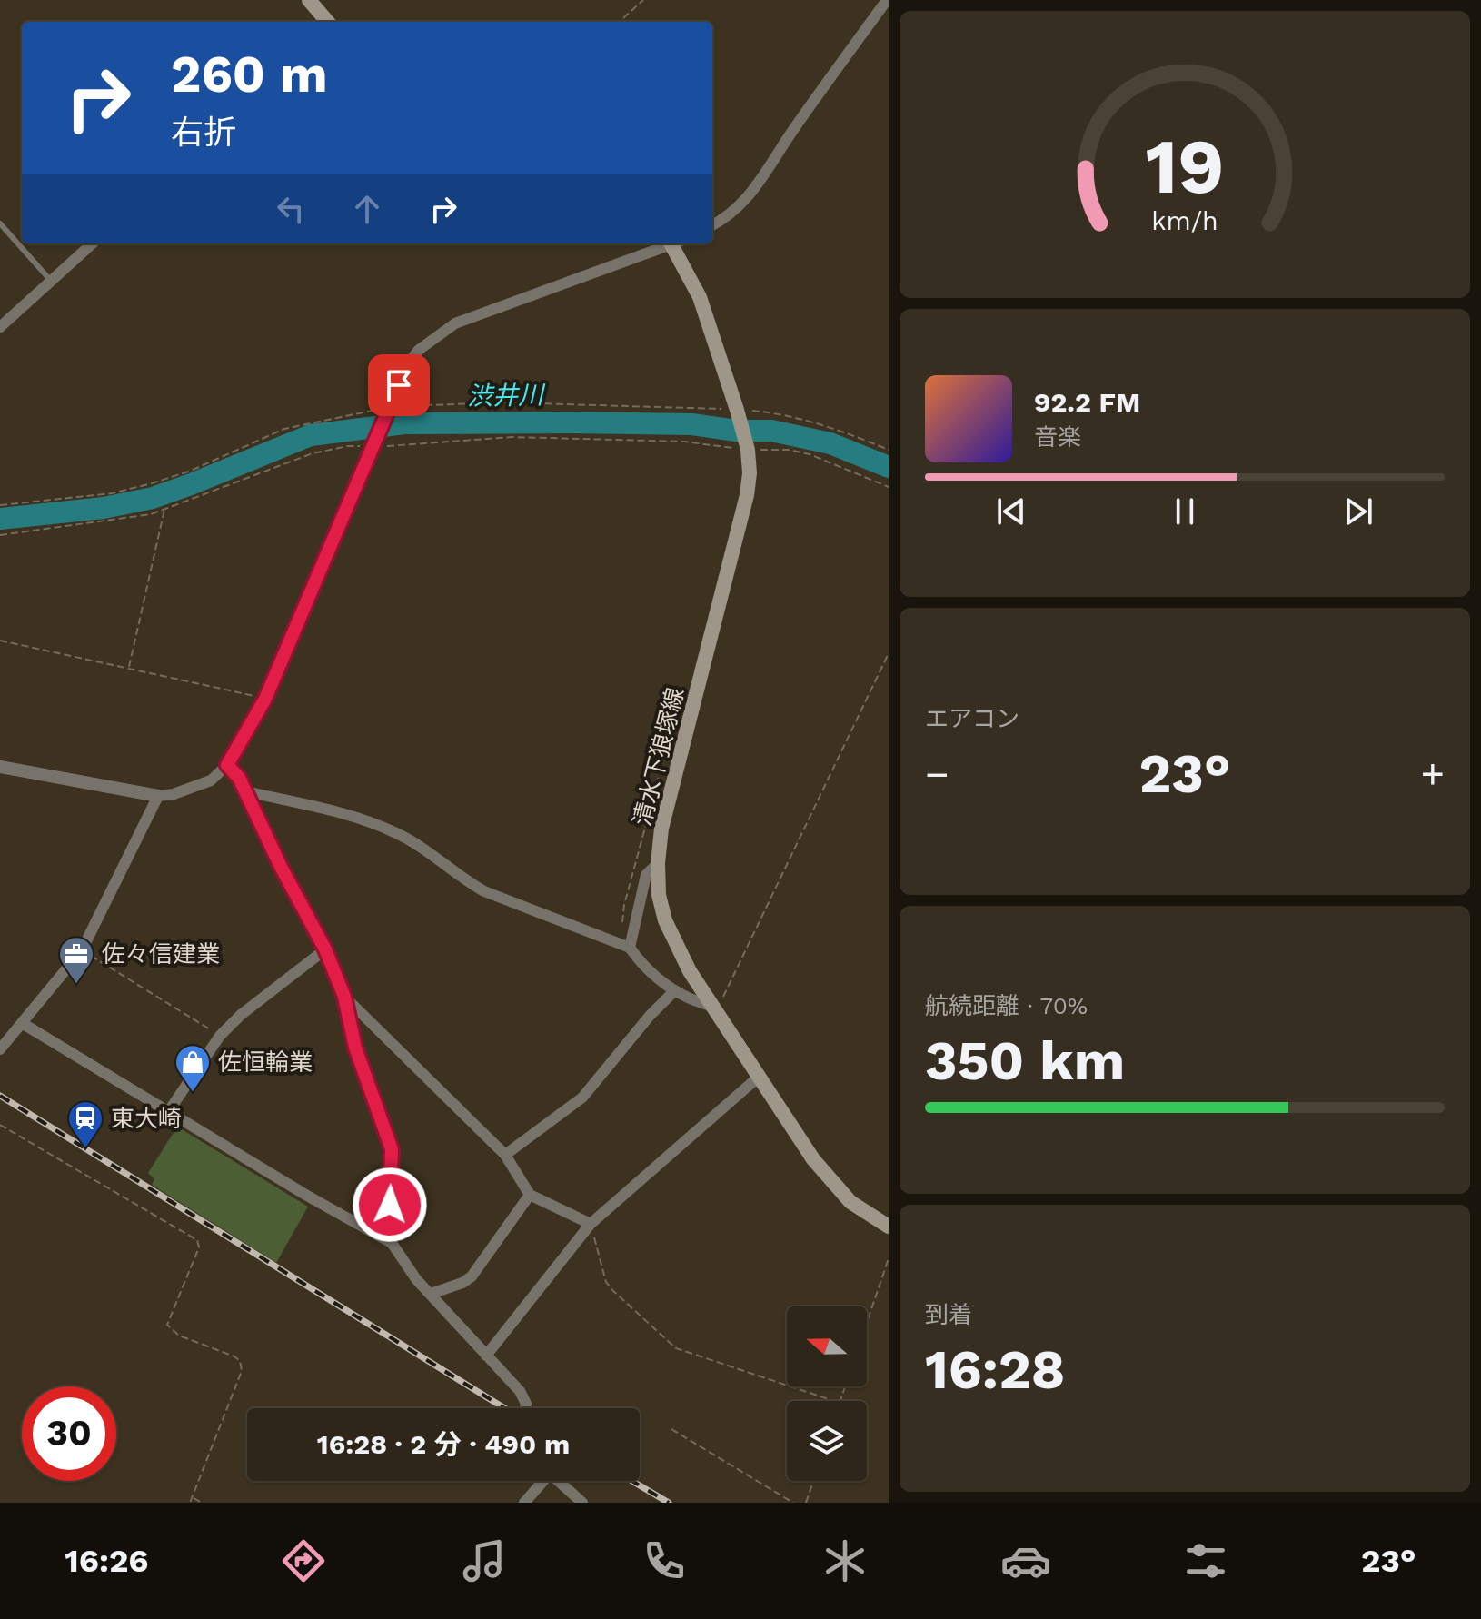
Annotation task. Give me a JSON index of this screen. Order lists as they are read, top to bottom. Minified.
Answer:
{"streets":{"main road":["清水下狼塚線"]},"water":["渋井川"],"places":{"office":["佐々信建業"],"shop":["佐恒輪業"],"station":["東大崎"]},"north":"left","page":{"turn":["260 m","右折"],"song":["92.2 FM","音楽"],"tile":["エアコン",["航続距離 · 70%","350 km"],["到着","16:28"]],"heat":["−","23°","+"],"limit":"30","trip":"16:28 · 2 分 · 490 m","tabs":["16:26","23°"],"gauge":["19","km/h"]}}
